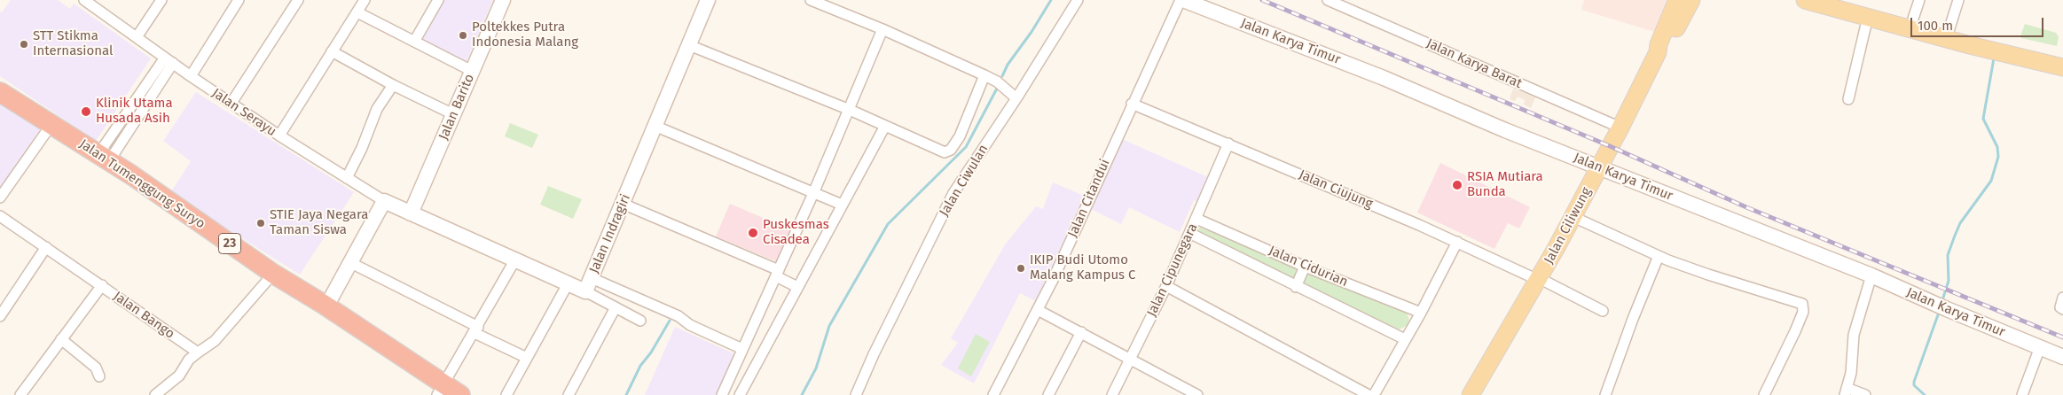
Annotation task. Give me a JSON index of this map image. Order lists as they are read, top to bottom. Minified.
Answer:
{"streets":{"highway":["Jalan Tumenggung Suryo","23"],"main road":["Jalan Ciliwung"],"street":["Jalan Karya Timur","Jalan Karya Barat","Jalan Barito","Jalan Serayu","Jalan Ciwulan","Jalan Ciujung","Jalan Citandui","Jalan Indragiri","Jalan Cidurian","Jalan Cipunegara","Jalan Bango"]},"crossings":[["Jalan Karya Timur","Jalan Citandui"],["Jalan Karya Timur","Jalan Ciliwung"],["Jalan Karya Barat","Jalan Ciliwung"],["Jalan Barito","Jalan Serayu"],["Jalan Barito","Jalan Indragiri"],["Jalan Serayu","Jalan Indragiri"],["Jalan Ciujung","Jalan Citandui"],["Jalan Ciujung","Jalan Ciliwung"],["Jalan Ciujung","Jalan Cipunegara"],["Jalan Cidurian","Jalan Cipunegara"]],"places":["Poltekkes Putra Indonesia Malang","STT Stikma Internasional","Klinik Utama Husada Asih","RSIA Mutiara Bunda","STIE Jaya Negara Taman Siswa","Puskesmas Cisadea","IKIP Budi Utomo Malang Kampus C"],"scale_bar":"100 m"}
